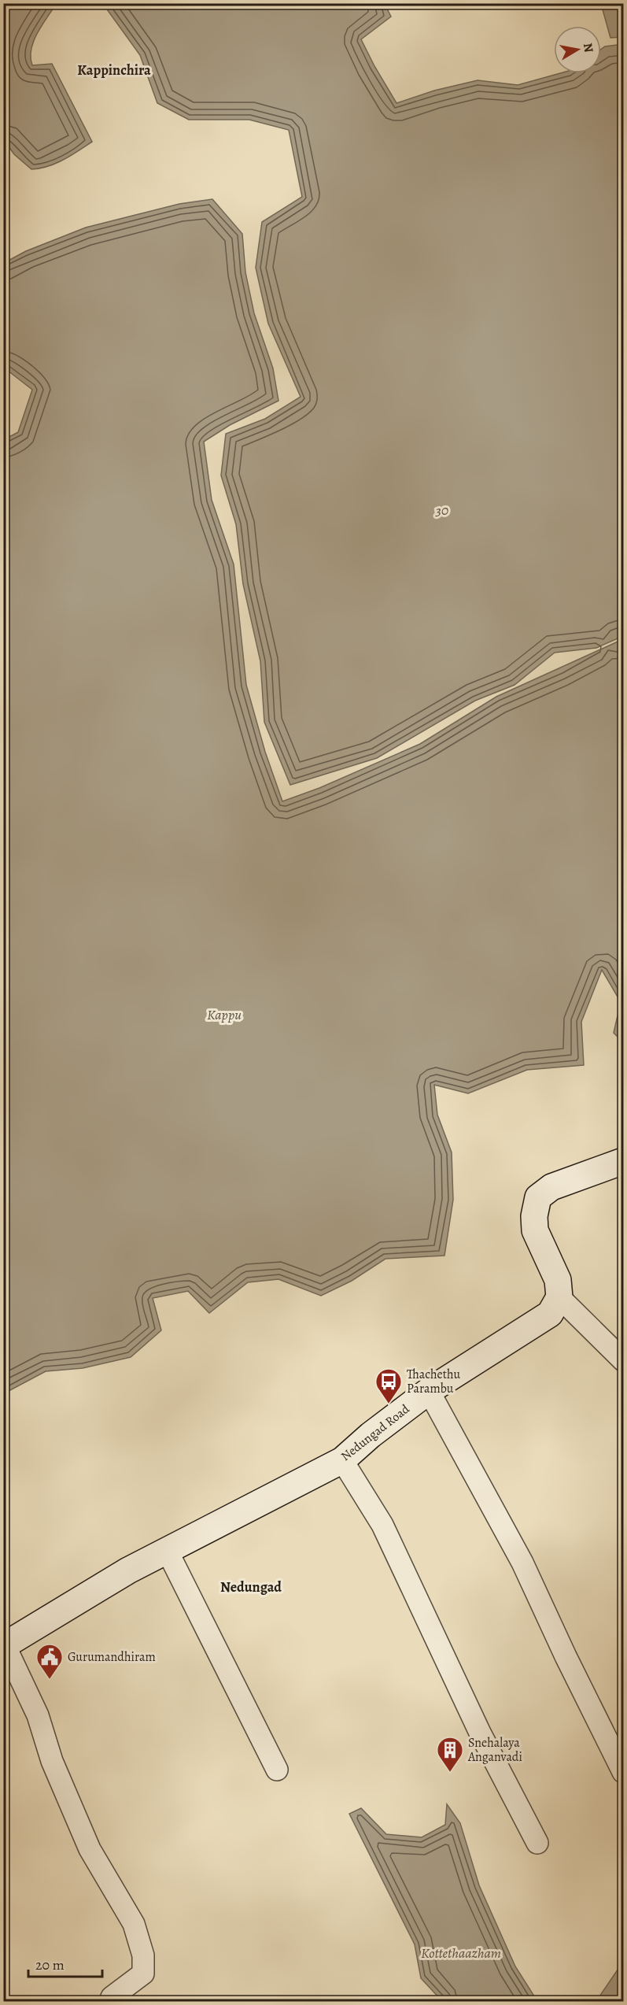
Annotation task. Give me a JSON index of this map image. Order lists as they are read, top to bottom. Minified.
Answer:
{"streets":{"main road":["Nedungad Road"]},"districts":["Kappinchira","Nedungad"],"water":["30","Kappu","Kottethaazham"],"places":{"bus stop":["Thachethu Parambu"],"public building":["Gurumandhiram"],"building":["Snehalaya Anganvadi"]},"scale_bar":"20 m","north":"right"}
